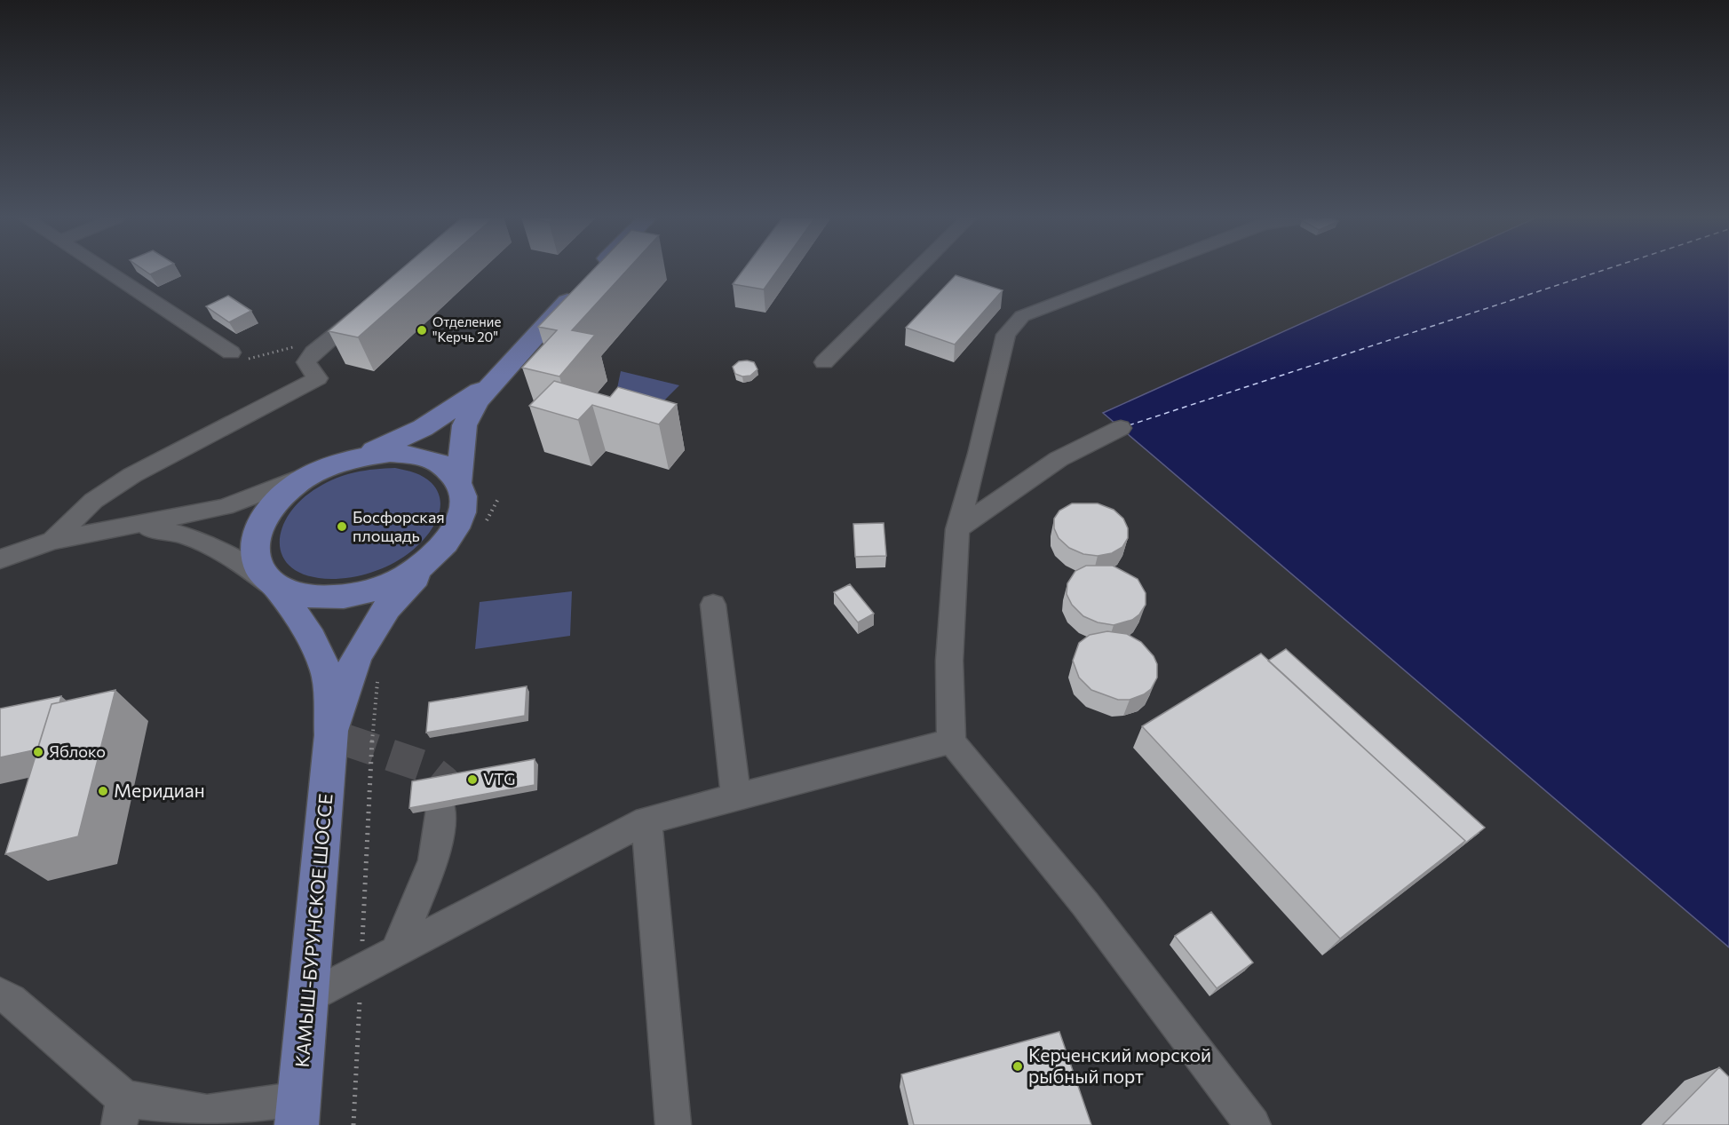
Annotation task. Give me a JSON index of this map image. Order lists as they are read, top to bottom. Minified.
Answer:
{"streets":{"main road":["КАМЫШ-БУРУНСКОЕ ШОССЕ"]},"places":["Отделение \"Керчь 20\"","Босфорская площадь","Яблоко","VTG","Меридиан","Керченский морской рыбный порт"]}
